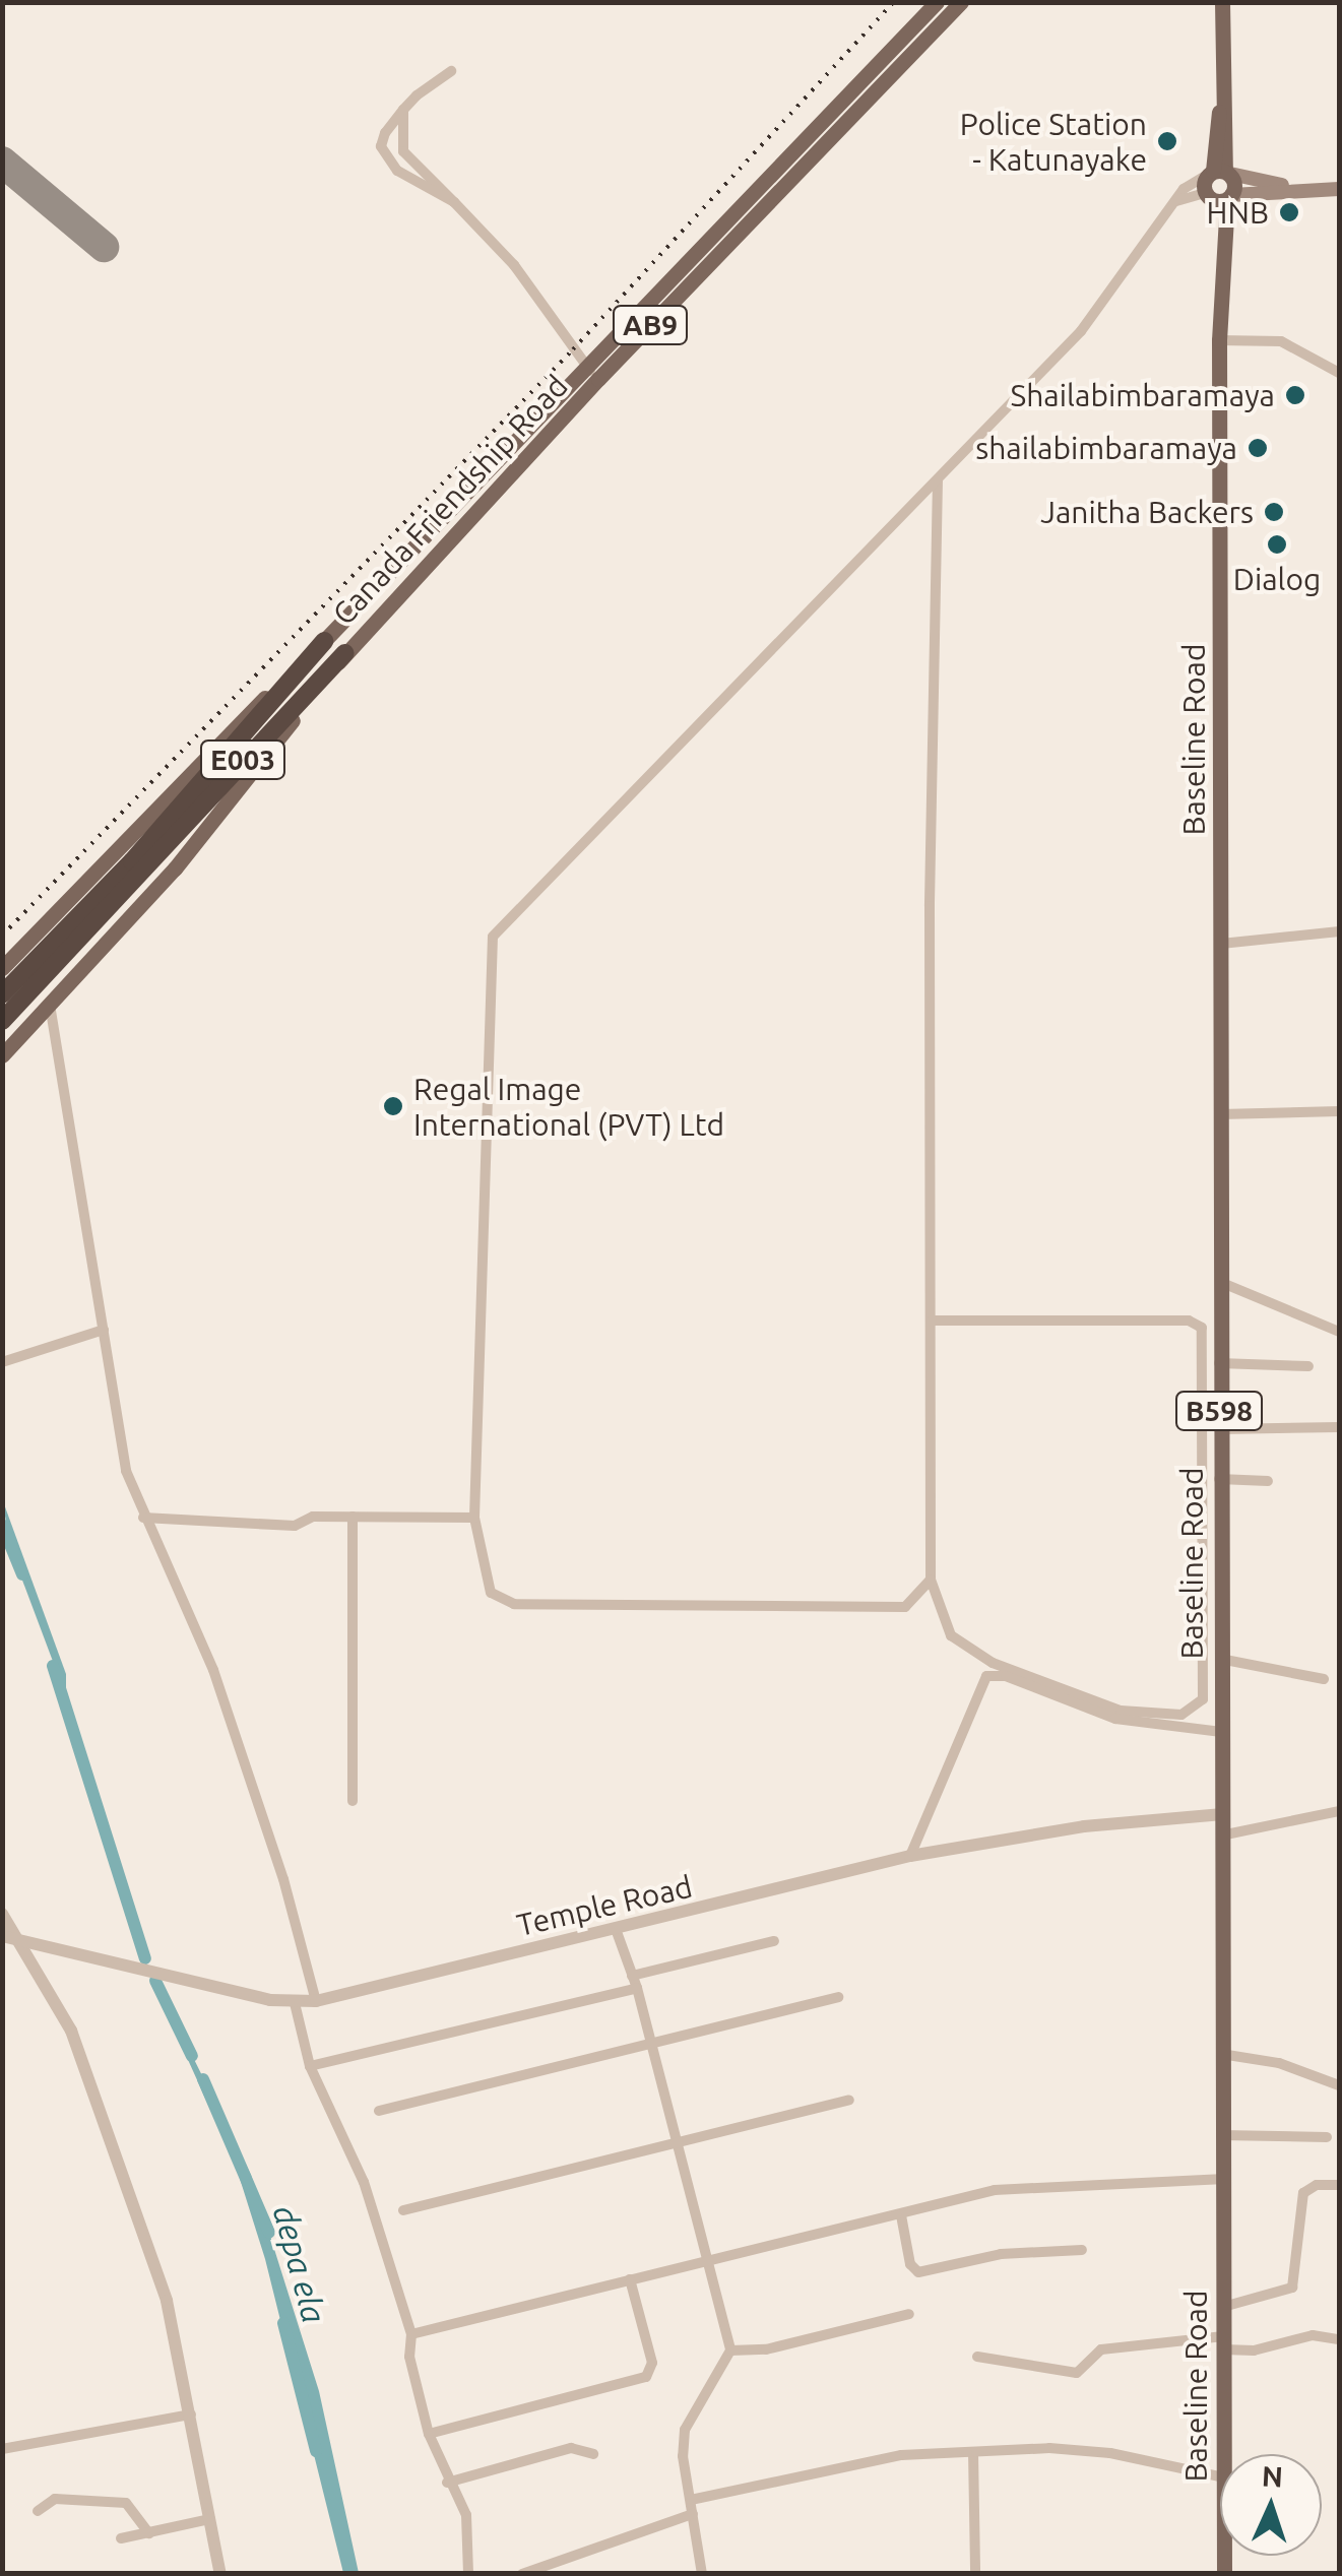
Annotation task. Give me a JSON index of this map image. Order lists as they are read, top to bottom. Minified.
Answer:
{"streets":{"highway":["E003"],"main road":["AB9","Canada Friendship Road","Baseline Road","B598"],"street":["Temple Road"]},"crossings":[["Canada Friendship Road","E003"],["Baseline Road","Temple Road"]],"water":["depa ela"],"places":["Police Station - Katunayake","HNB","Shailabimbaramaya","shailabimbaramaya","Janitha Backers","Dialog","Regal Image International (PVT) Ltd"],"north":"top"}
